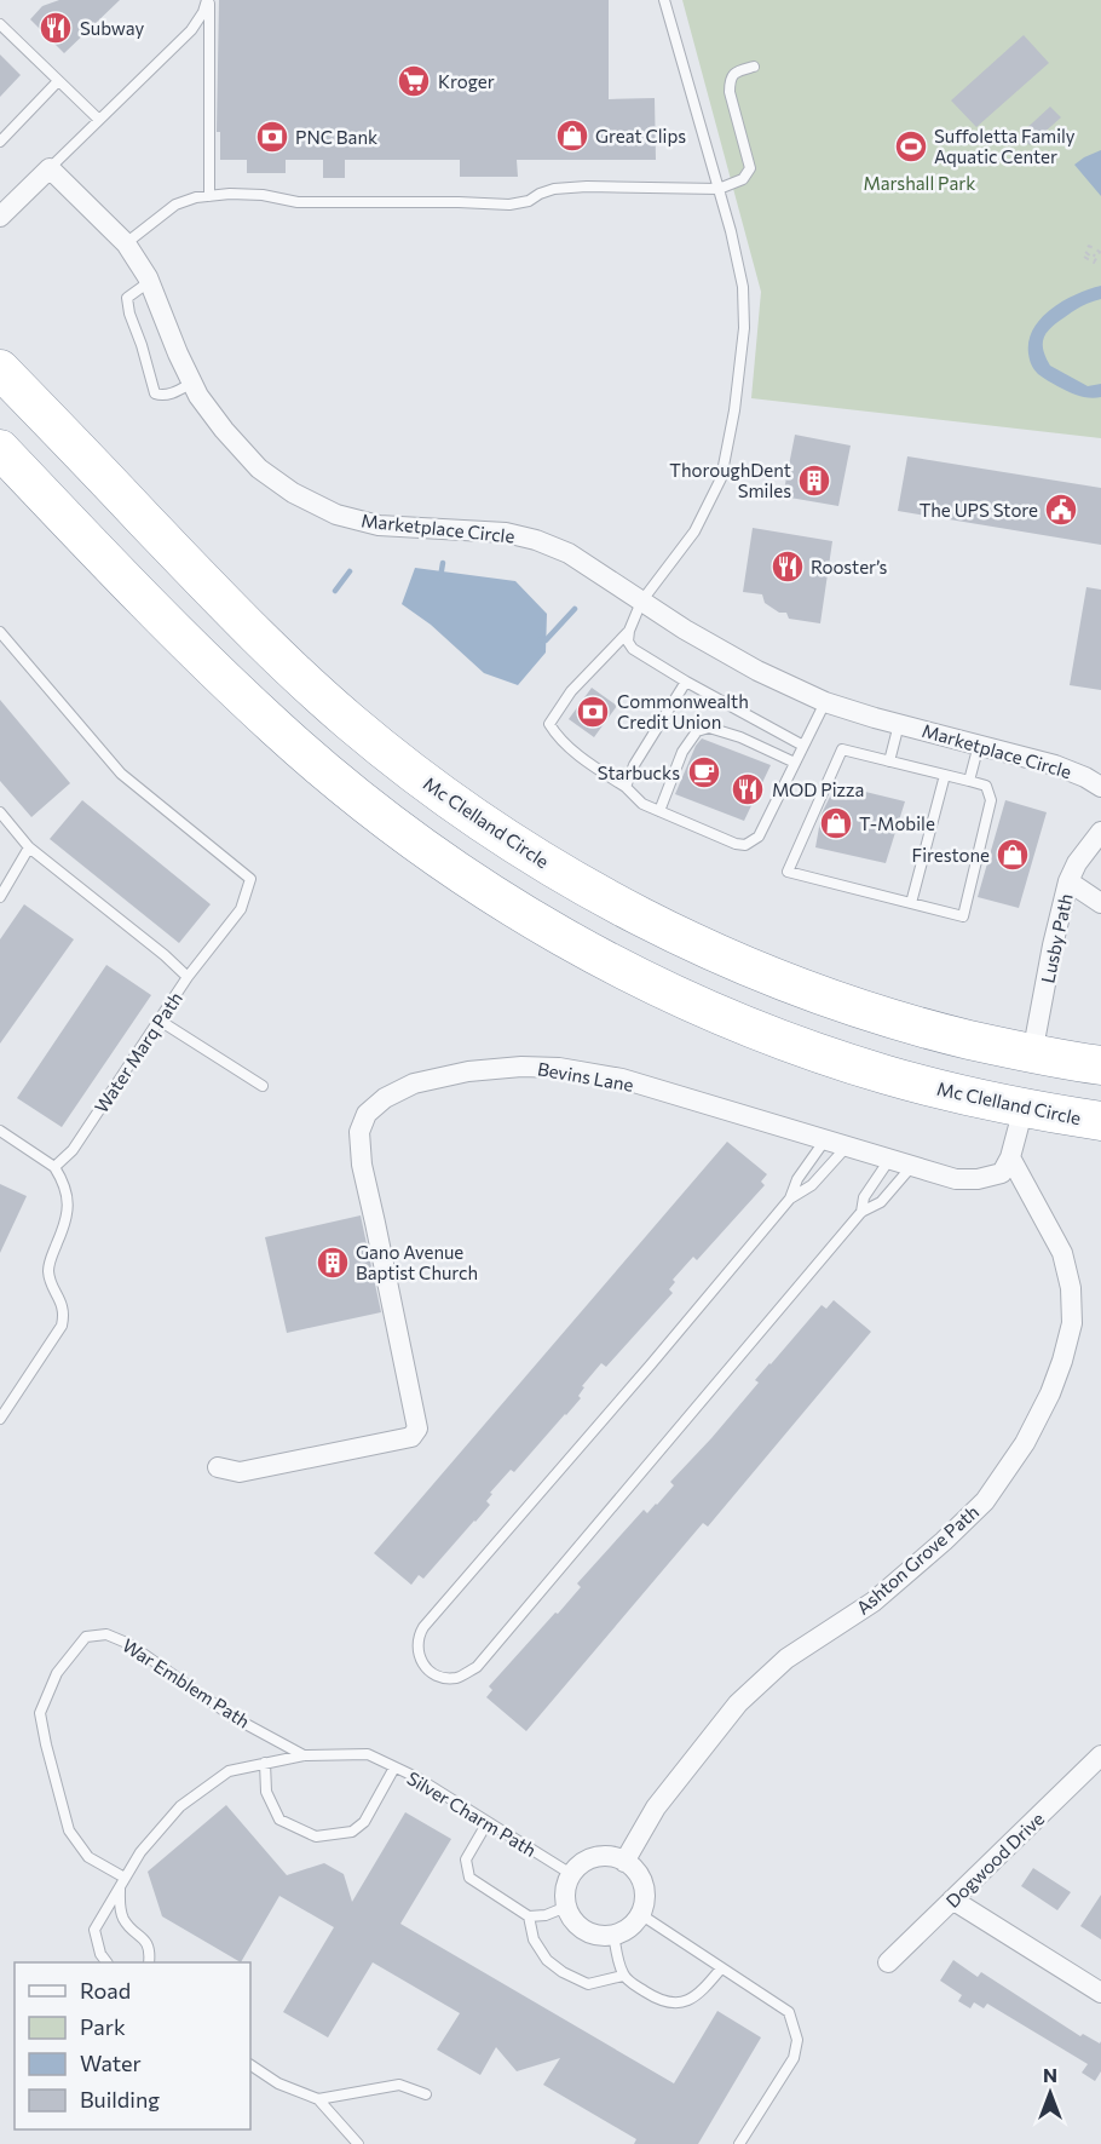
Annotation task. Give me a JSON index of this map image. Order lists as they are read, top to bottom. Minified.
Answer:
{"streets":{"highway":["Mc Clelland Circle"],"street":["Marketplace Circle","Lusby Path","Bevins Lane","Ashton Grove Path","Dogwood Drive"],"lane":["Water Marq Path","War Emblem Path","Silver Charm Path"]},"crossings":[["Mc Clelland Circle","Lusby Path"],["Bevins Lane","Ashton Grove Path"],["Ashton Grove Path","Silver Charm Path"],["War Emblem Path","Silver Charm Path"]],"parks":["Marshall Park"],"places":{"restaurant":["Subway","Rooster’s","MOD Pizza"],"supermarket":["Kroger"],"shop":["Great Clips","T-Mobile","Firestone"],"bank":["PNC Bank","Commonwealth Credit Union"],"sports":["Suffoletta Family Aquatic Center"],"building":["ThoroughDent Smiles","Gano Avenue Baptist Church"],"public building":["The UPS Store"],"cafe":["Starbucks"]},"legend":["Road","Park","Water","Building"],"north":"top"}
